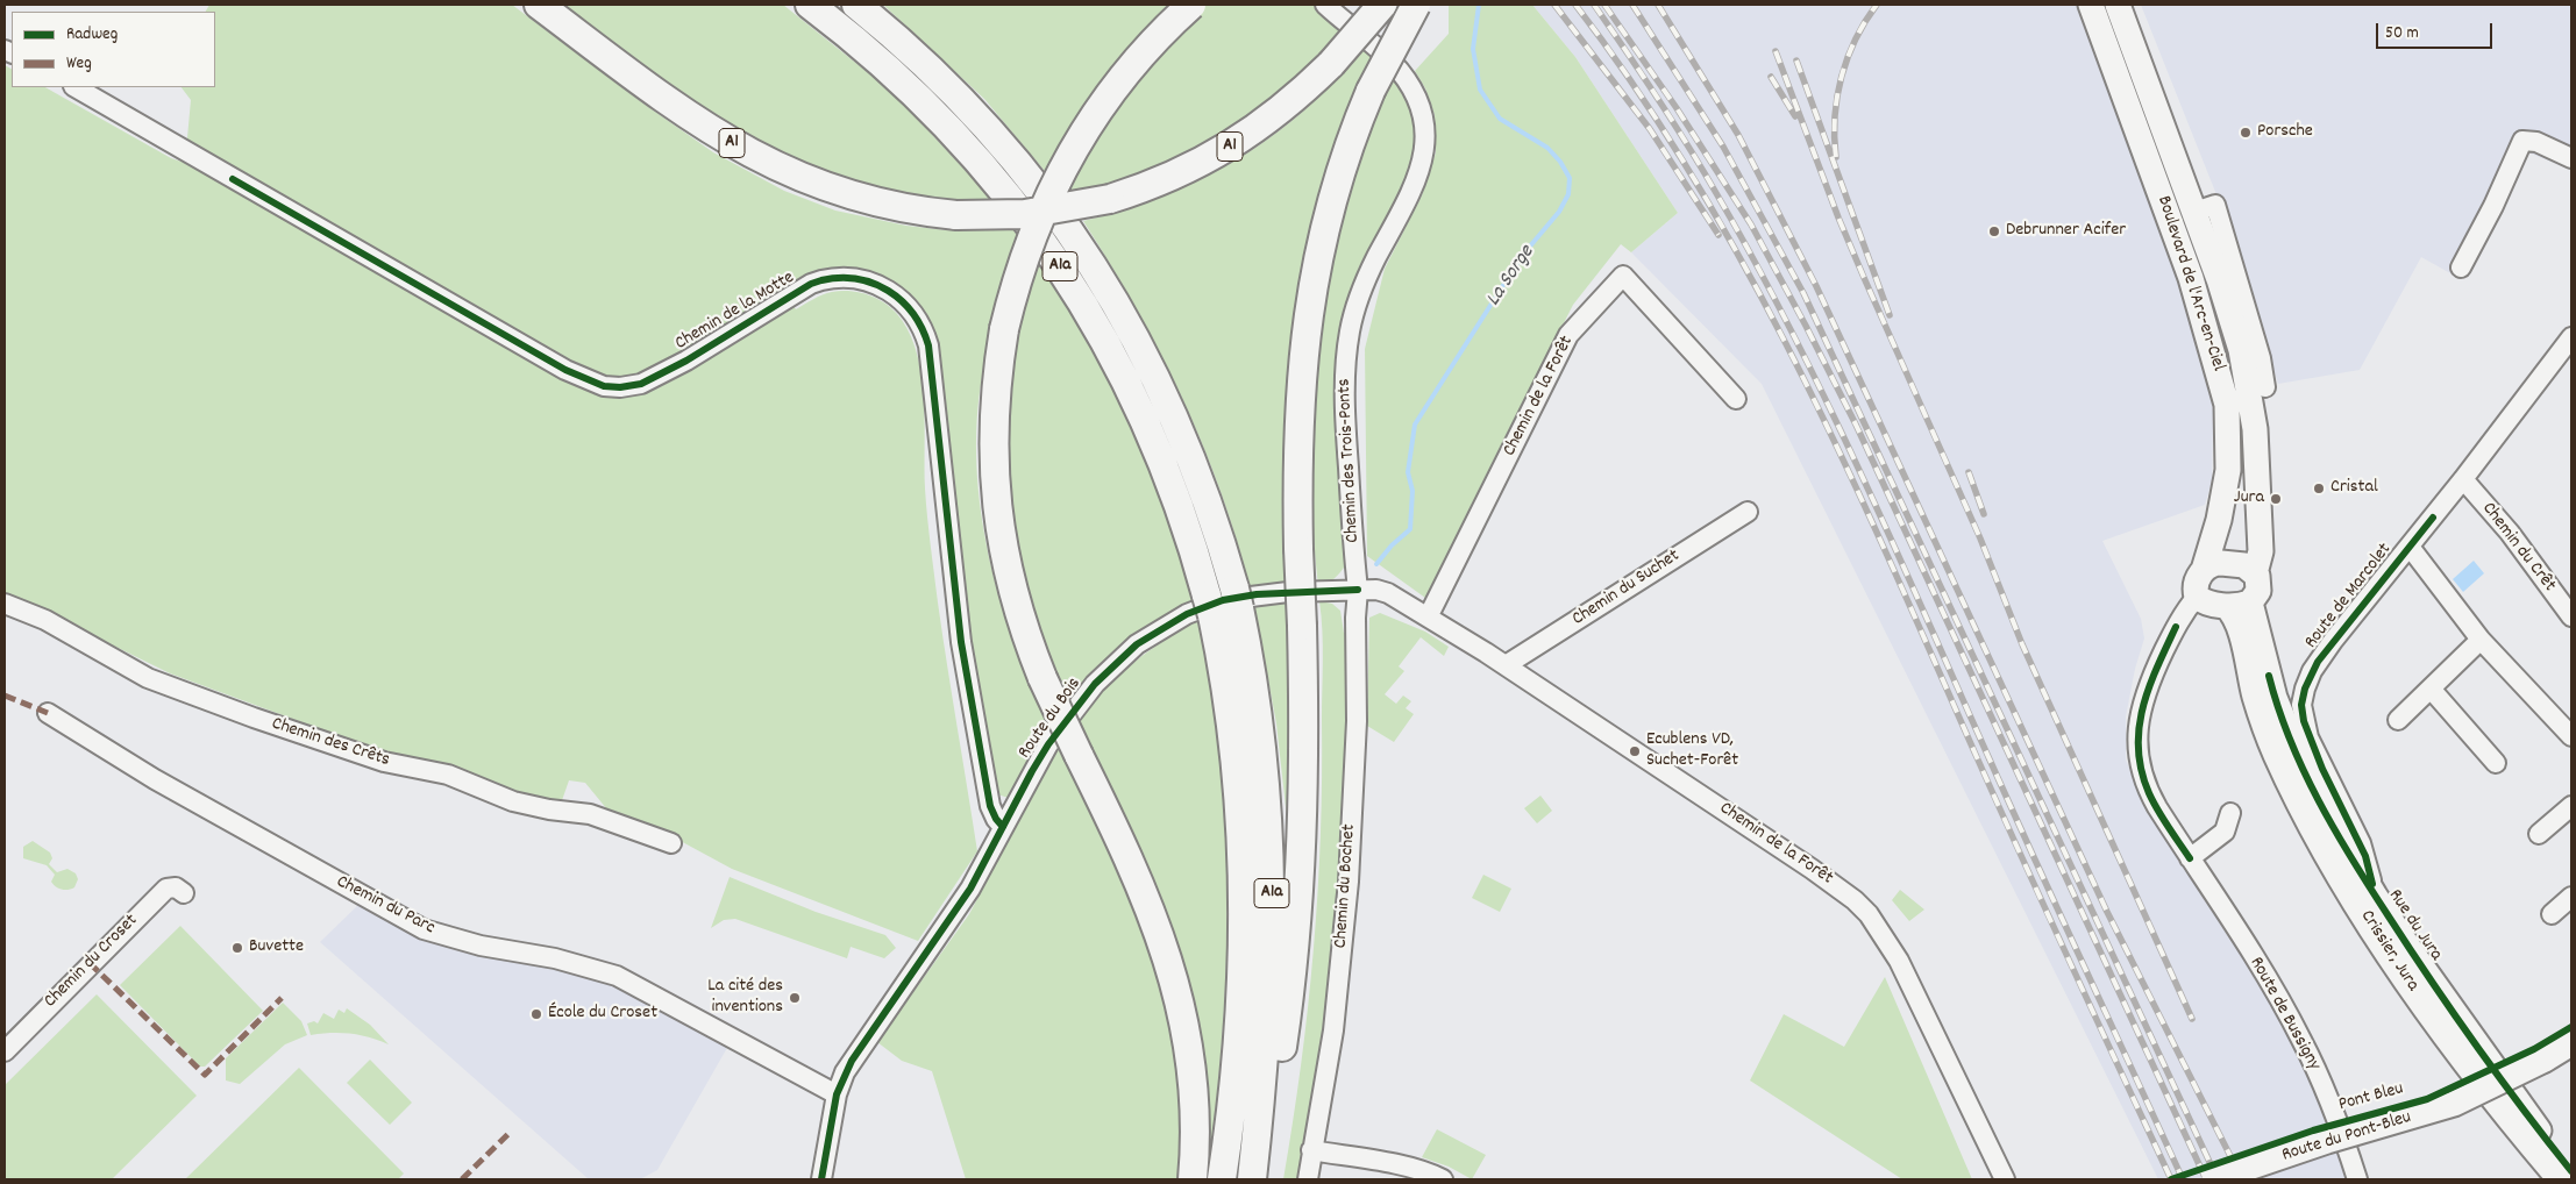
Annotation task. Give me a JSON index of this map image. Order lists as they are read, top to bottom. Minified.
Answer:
{"streets":{"highway":["A1","A1a"],"main road":["Boulevard de l'Arc-en-Ciel","Rue du Jura","Crissier, Jura","Route de Bussigny","Route du Pont-Bleu"],"street":["Chemin de la Motte","Chemin de la Forêt","Chemin des Trois-Ponts","Chemin du Crêt","Chemin du Suchet","Route de Marcolet","Route du Bois","Chemin des Crêts","Chemin du Bochet","Chemin du Parc","Chemin du Croset"],"cycle path":["Pont Bleu"]},"crossings":[["Boulevard de l'Arc-en-Ciel","Route de Bussigny"],["Chemin de la Motte","Route du Bois"],["Chemin de la Forêt","Chemin des Trois-Ponts"],["Chemin de la Forêt","Chemin du Suchet"],["Chemin de la Forêt","Route du Bois"],["Chemin de la Forêt","Chemin du Bochet"],["Chemin des Trois-Ponts","Route du Bois"],["Chemin des Trois-Ponts","Chemin du Bochet"],["Chemin du Crêt","Route de Marcolet"],["Route de Marcolet","Rue du Jura"],["Route du Bois","Chemin du Bochet"],["Route du Bois","Chemin du Parc"]],"water":["La Sorge"],"places":["Porsche","Debrunner Acifer","Cristal","Jura","Ecublens VD, Suchet-Forêt","Buvette","La cité des inventions","École du Croset"],"legend":["Radweg","Weg"],"scale_bar":"50 m"}
